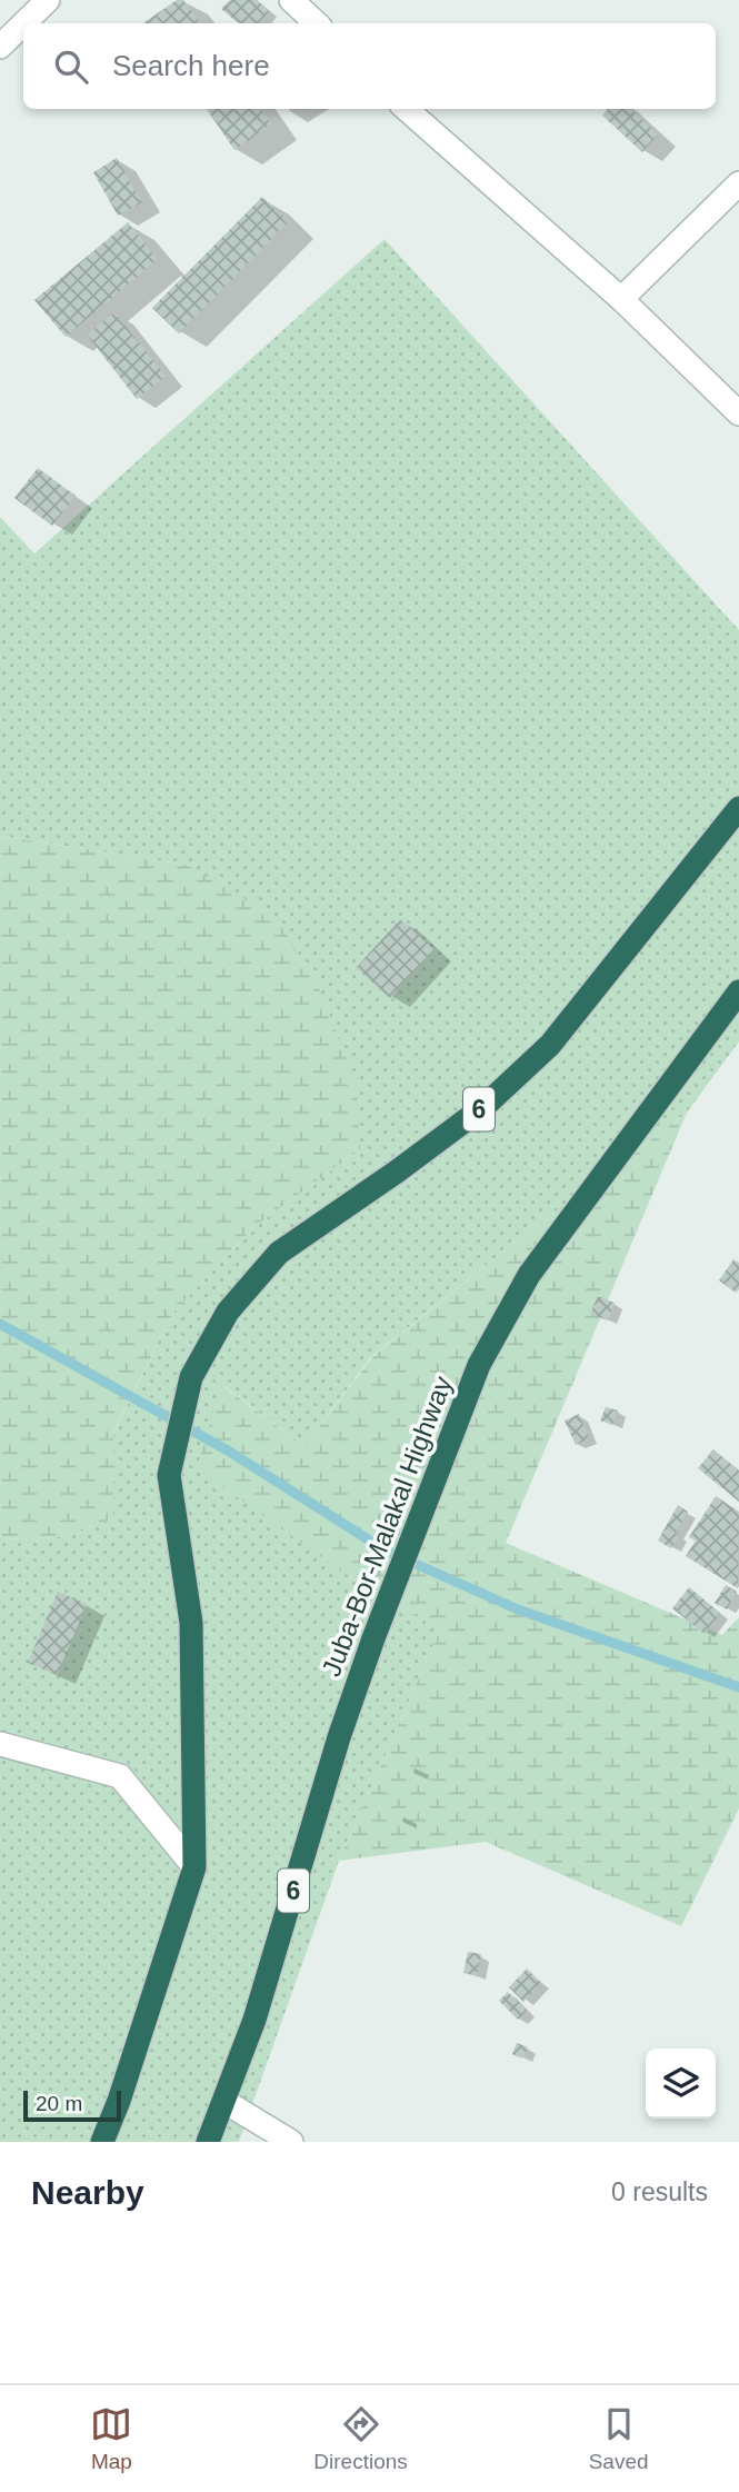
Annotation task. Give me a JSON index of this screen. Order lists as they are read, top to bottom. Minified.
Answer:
{"streets":{"highway":["6","Juba-Bor-Malakal Highway"]},"scale_bar":"20 m","page":{"search":"Search here","scale":"20 m","heading":["Nearby","0 results"],"nav":["Map","Directions","Saved"]}}
